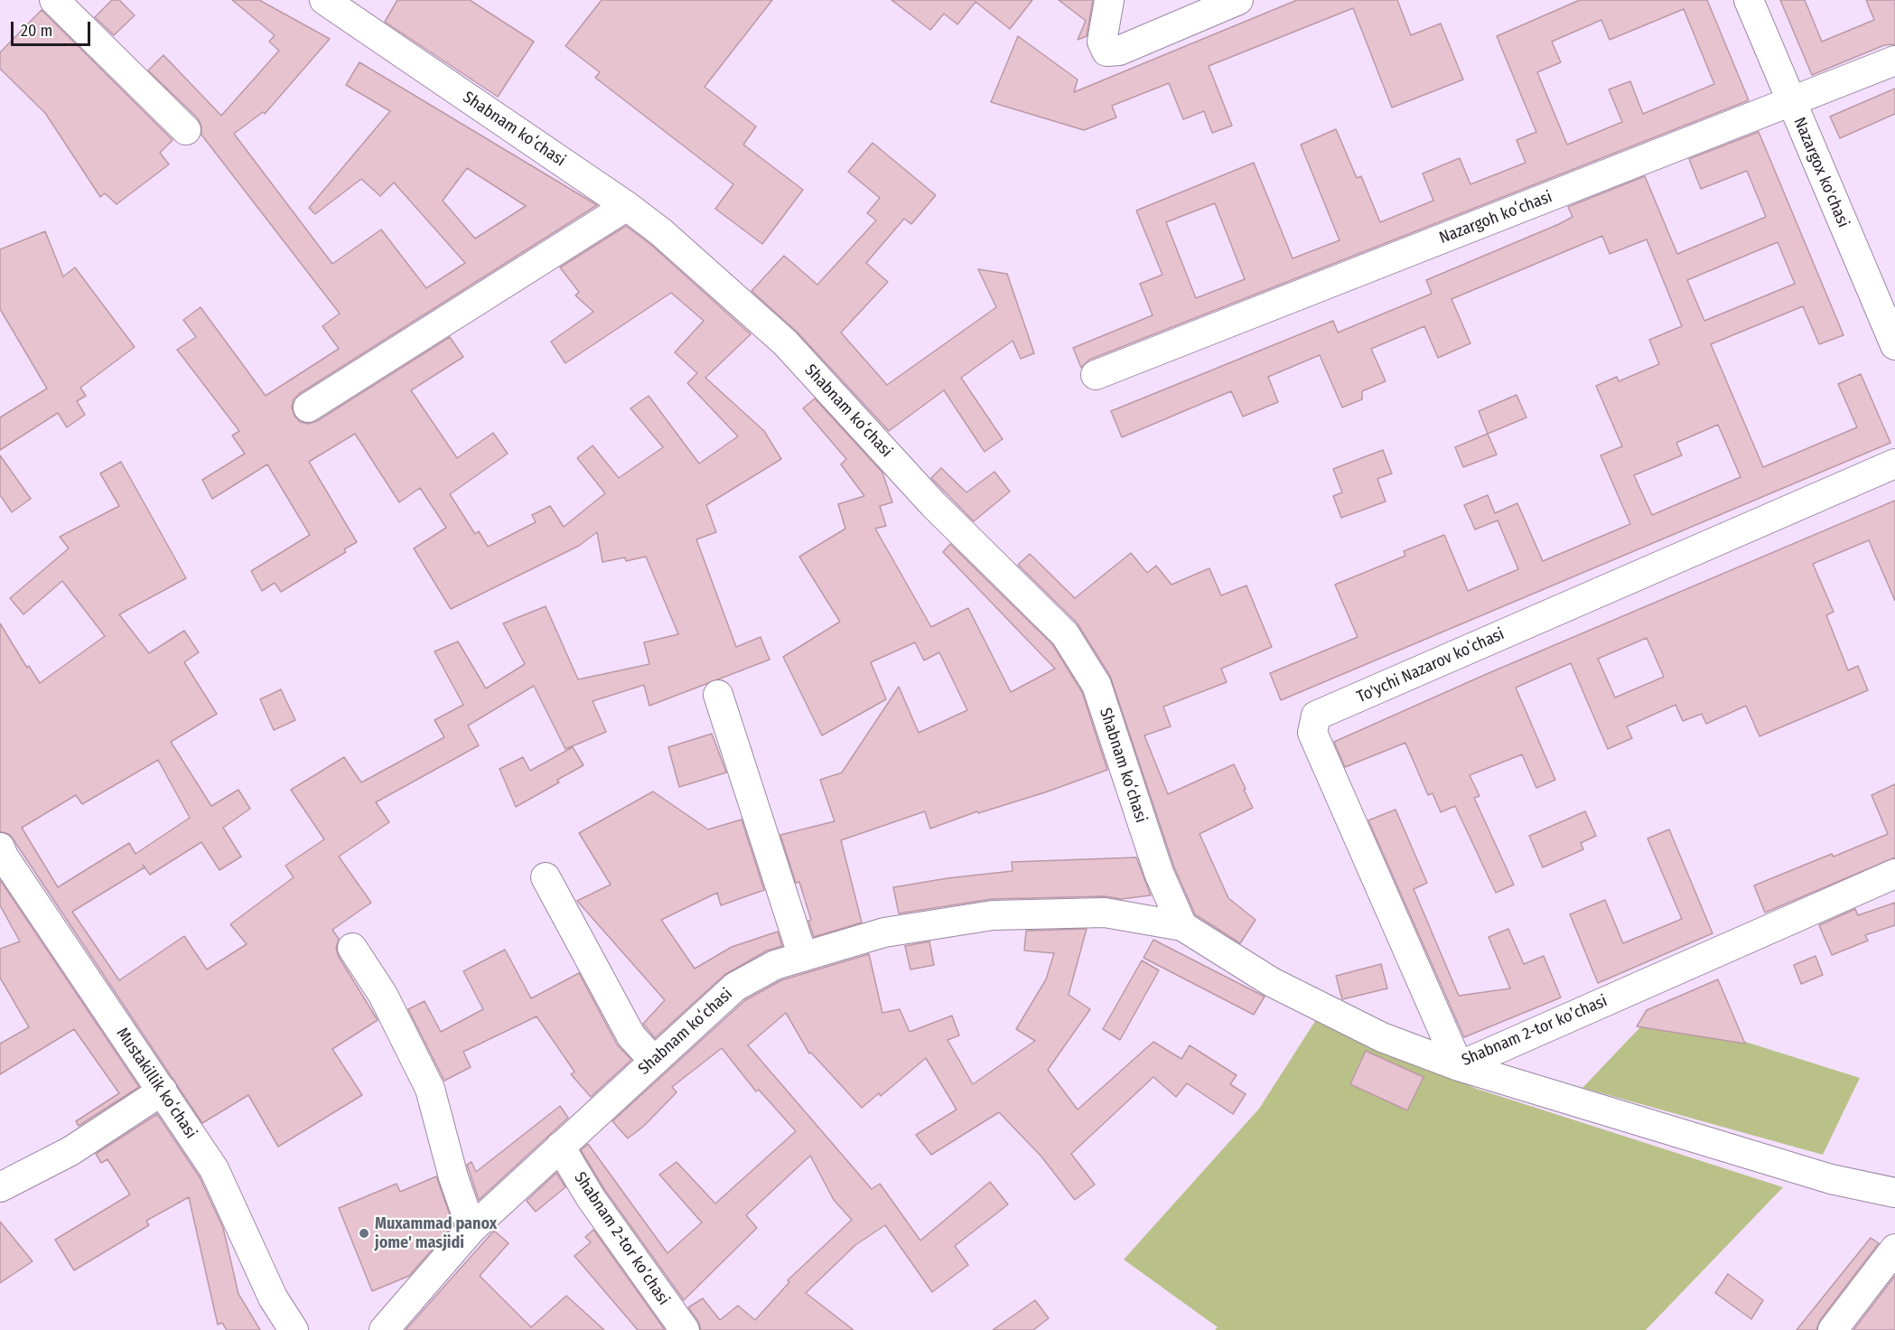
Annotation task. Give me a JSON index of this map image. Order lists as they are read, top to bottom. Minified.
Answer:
{"streets":{"street":["Shabnam koʻchasi","Nazargox ko'chasi","Nazargoh koʻchasi","To'ychi Nazarov koʻchasi","Shabnam 2-tor koʼchasi","Mustakillik koʻchasi"]},"crossings":[["Shabnam koʻchasi","Shabnam 2-tor koʼchasi"],["Nazargox ko'chasi","Nazargoh koʻchasi"],["To'ychi Nazarov koʻchasi","Shabnam 2-tor koʼchasi"]],"places":["Muxammad panox jome' masjidi"],"scale_bar":"20 m"}
